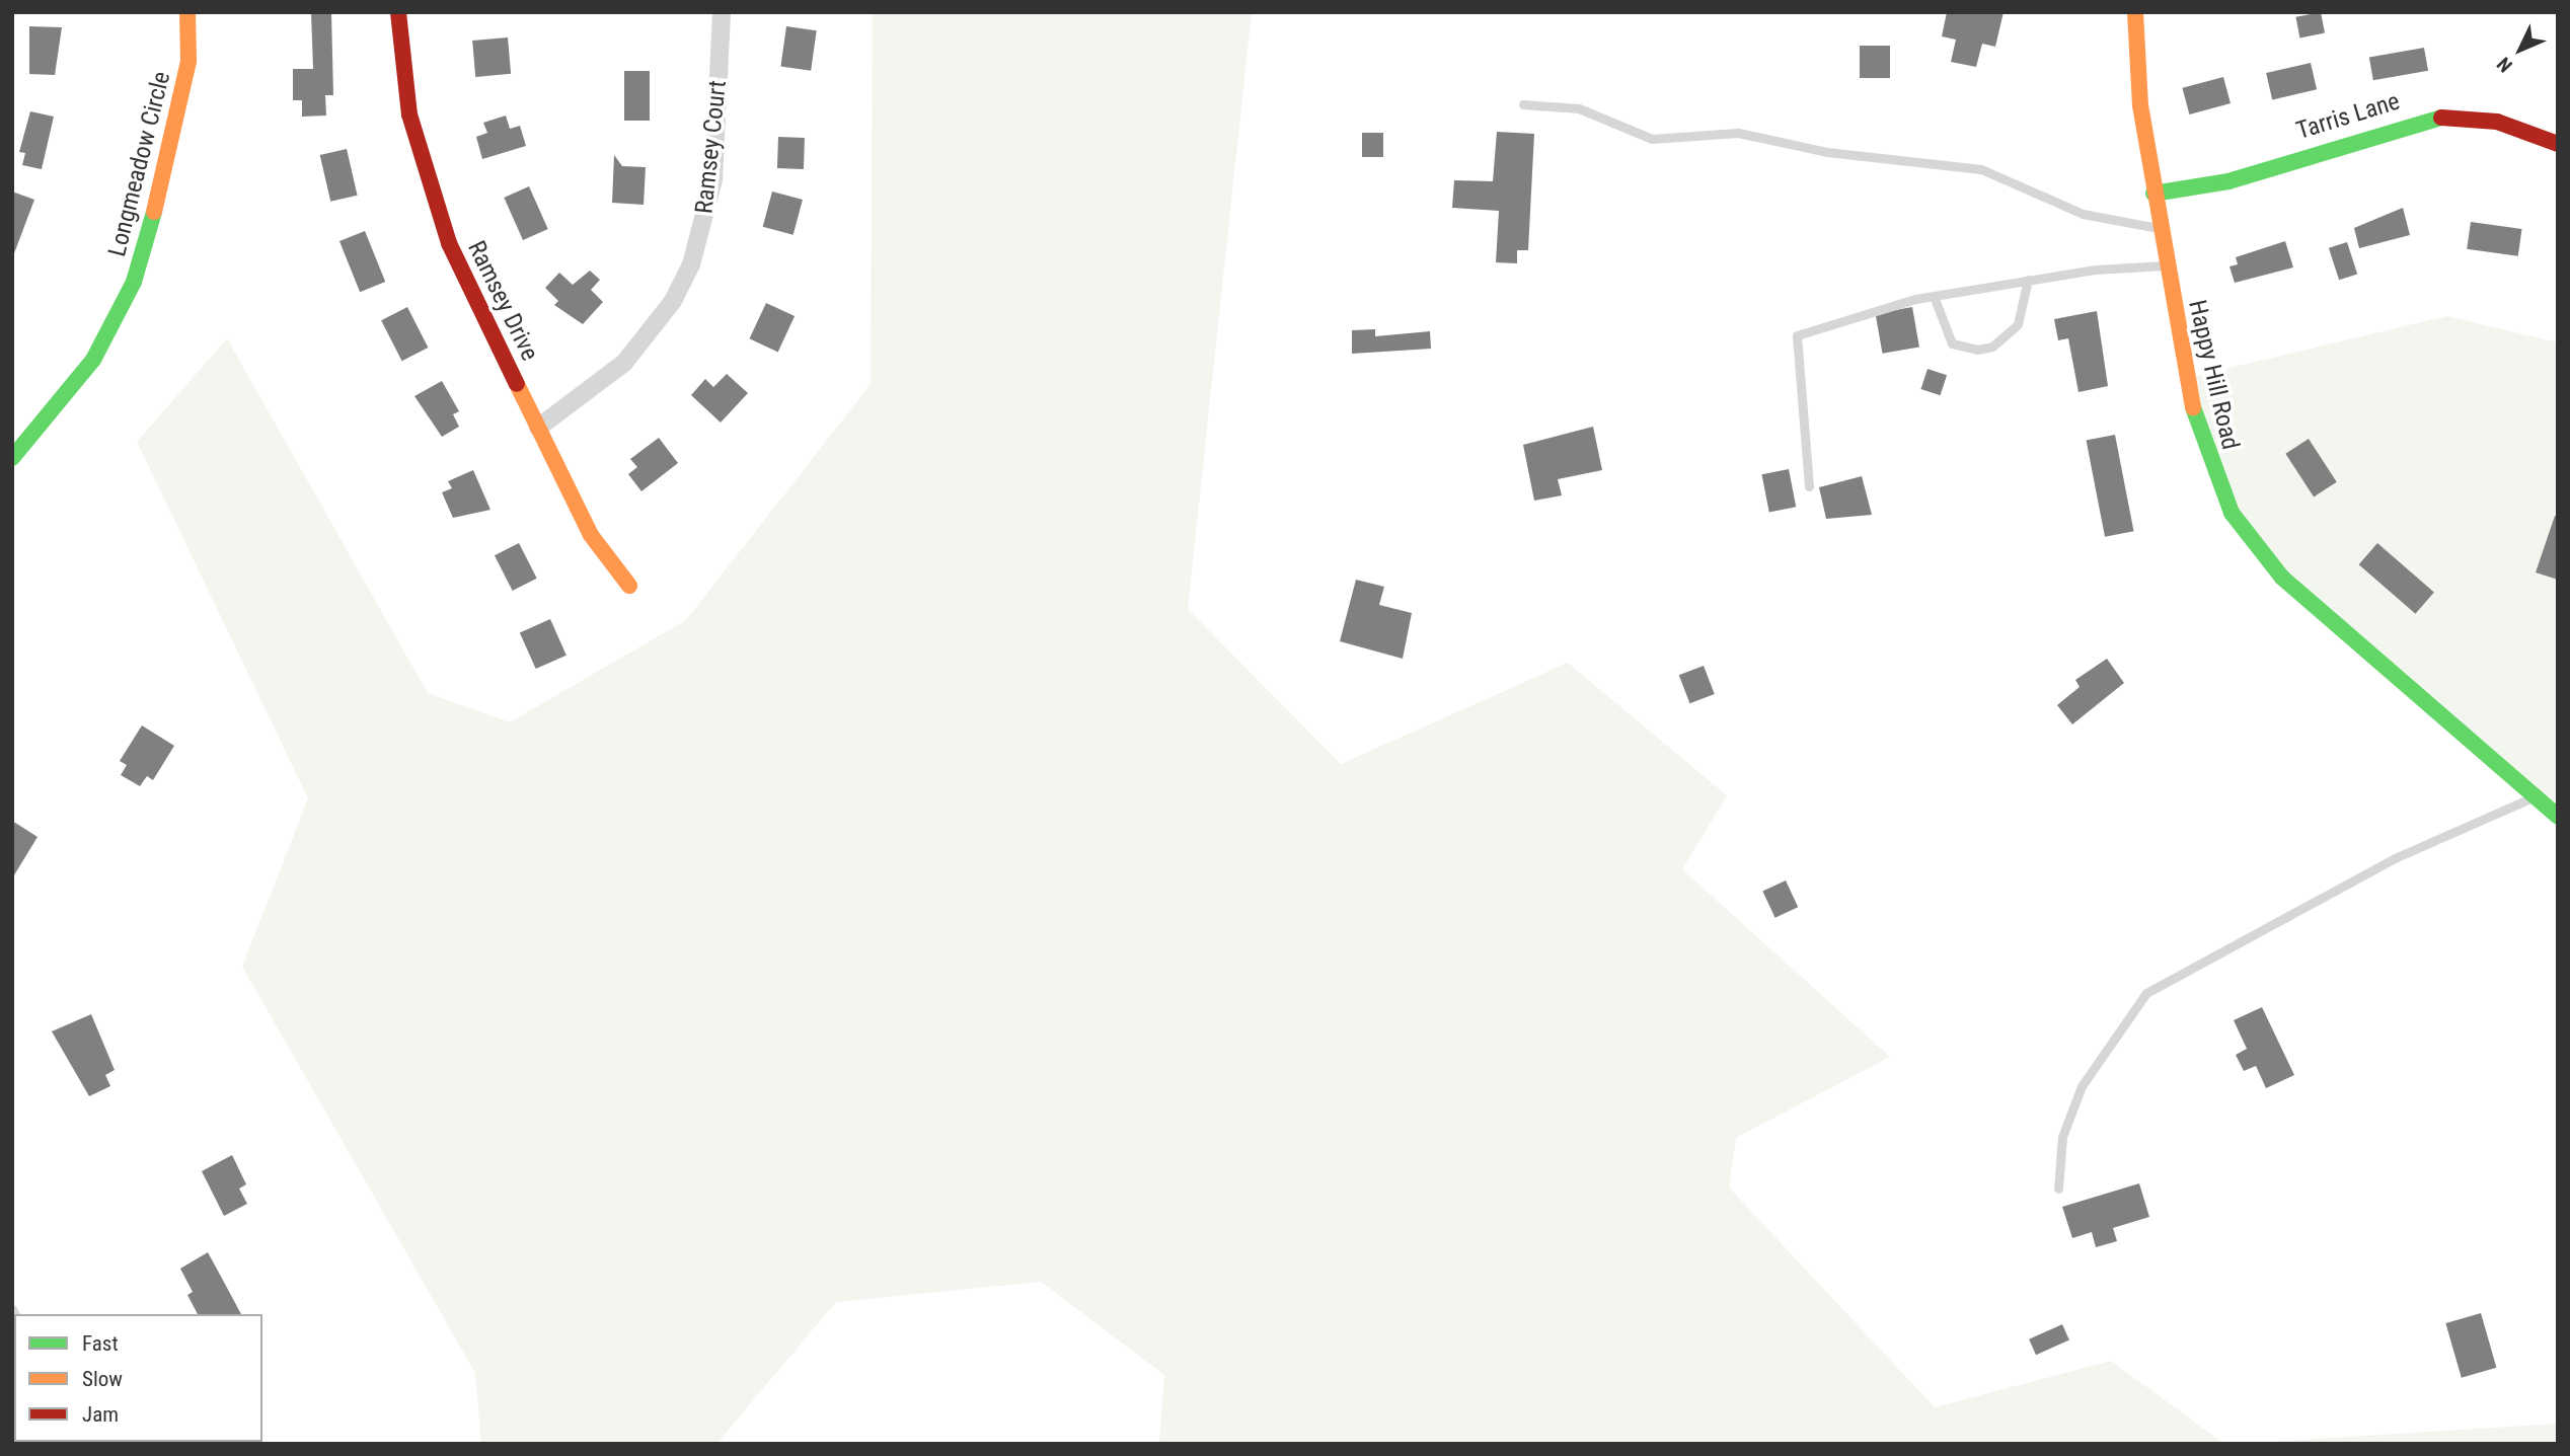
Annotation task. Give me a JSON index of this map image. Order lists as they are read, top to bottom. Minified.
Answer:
{"streets":{"street":["Tarris Lane","Ramsey Court","Longmeadow Circle","Ramsey Drive","Happy Hill Road"]},"crossings":[["Tarris Lane","Happy Hill Road"],["Ramsey Court","Ramsey Drive"]],"legend":["Fast","Slow","Jam"],"north":"bottom left"}
